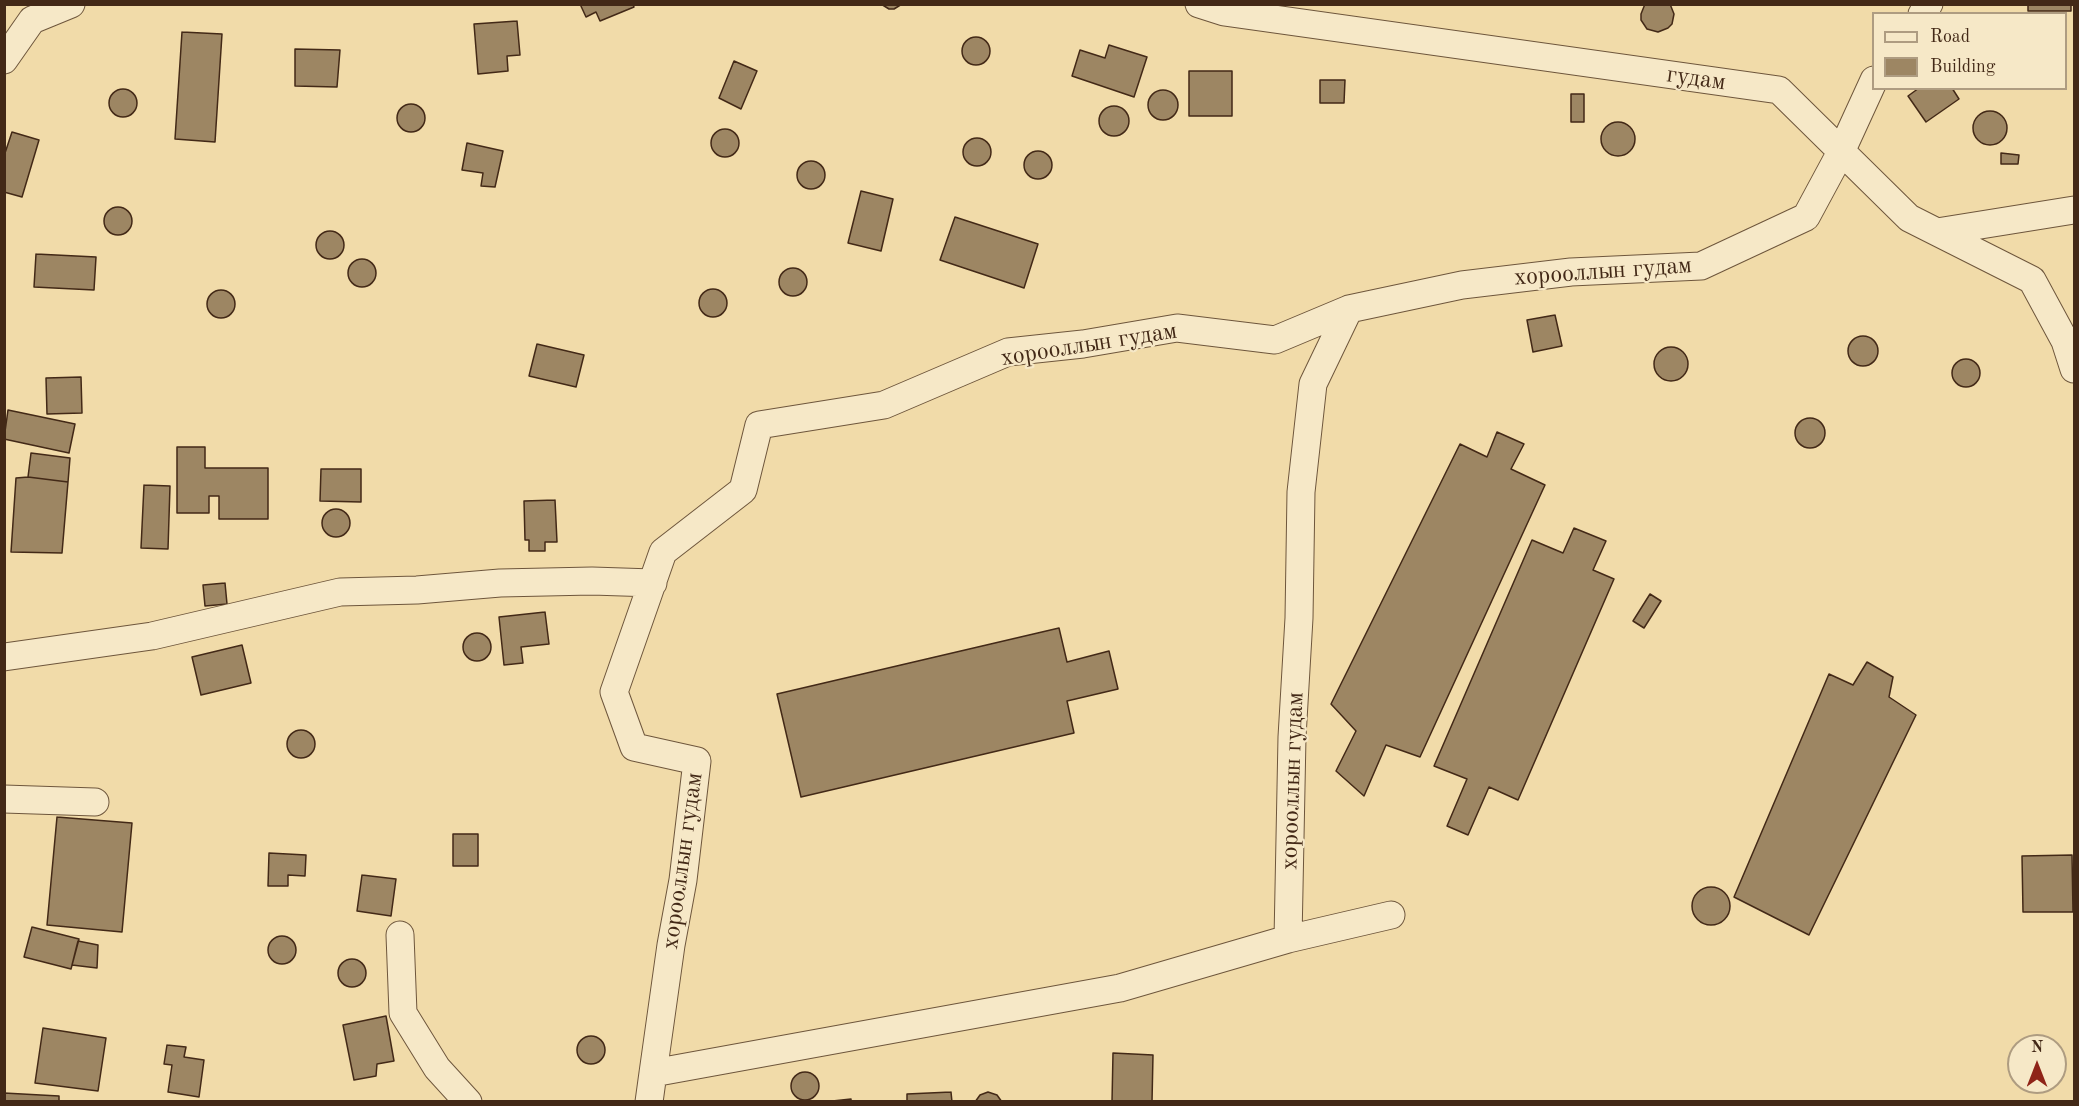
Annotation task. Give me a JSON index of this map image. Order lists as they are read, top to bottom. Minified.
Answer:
{"streets":{"street":["гудам","хорооллын гудам"]},"crossings":[["гудам","хорооллын гудам"]],"legend":["Road","Building"],"north":"top"}
